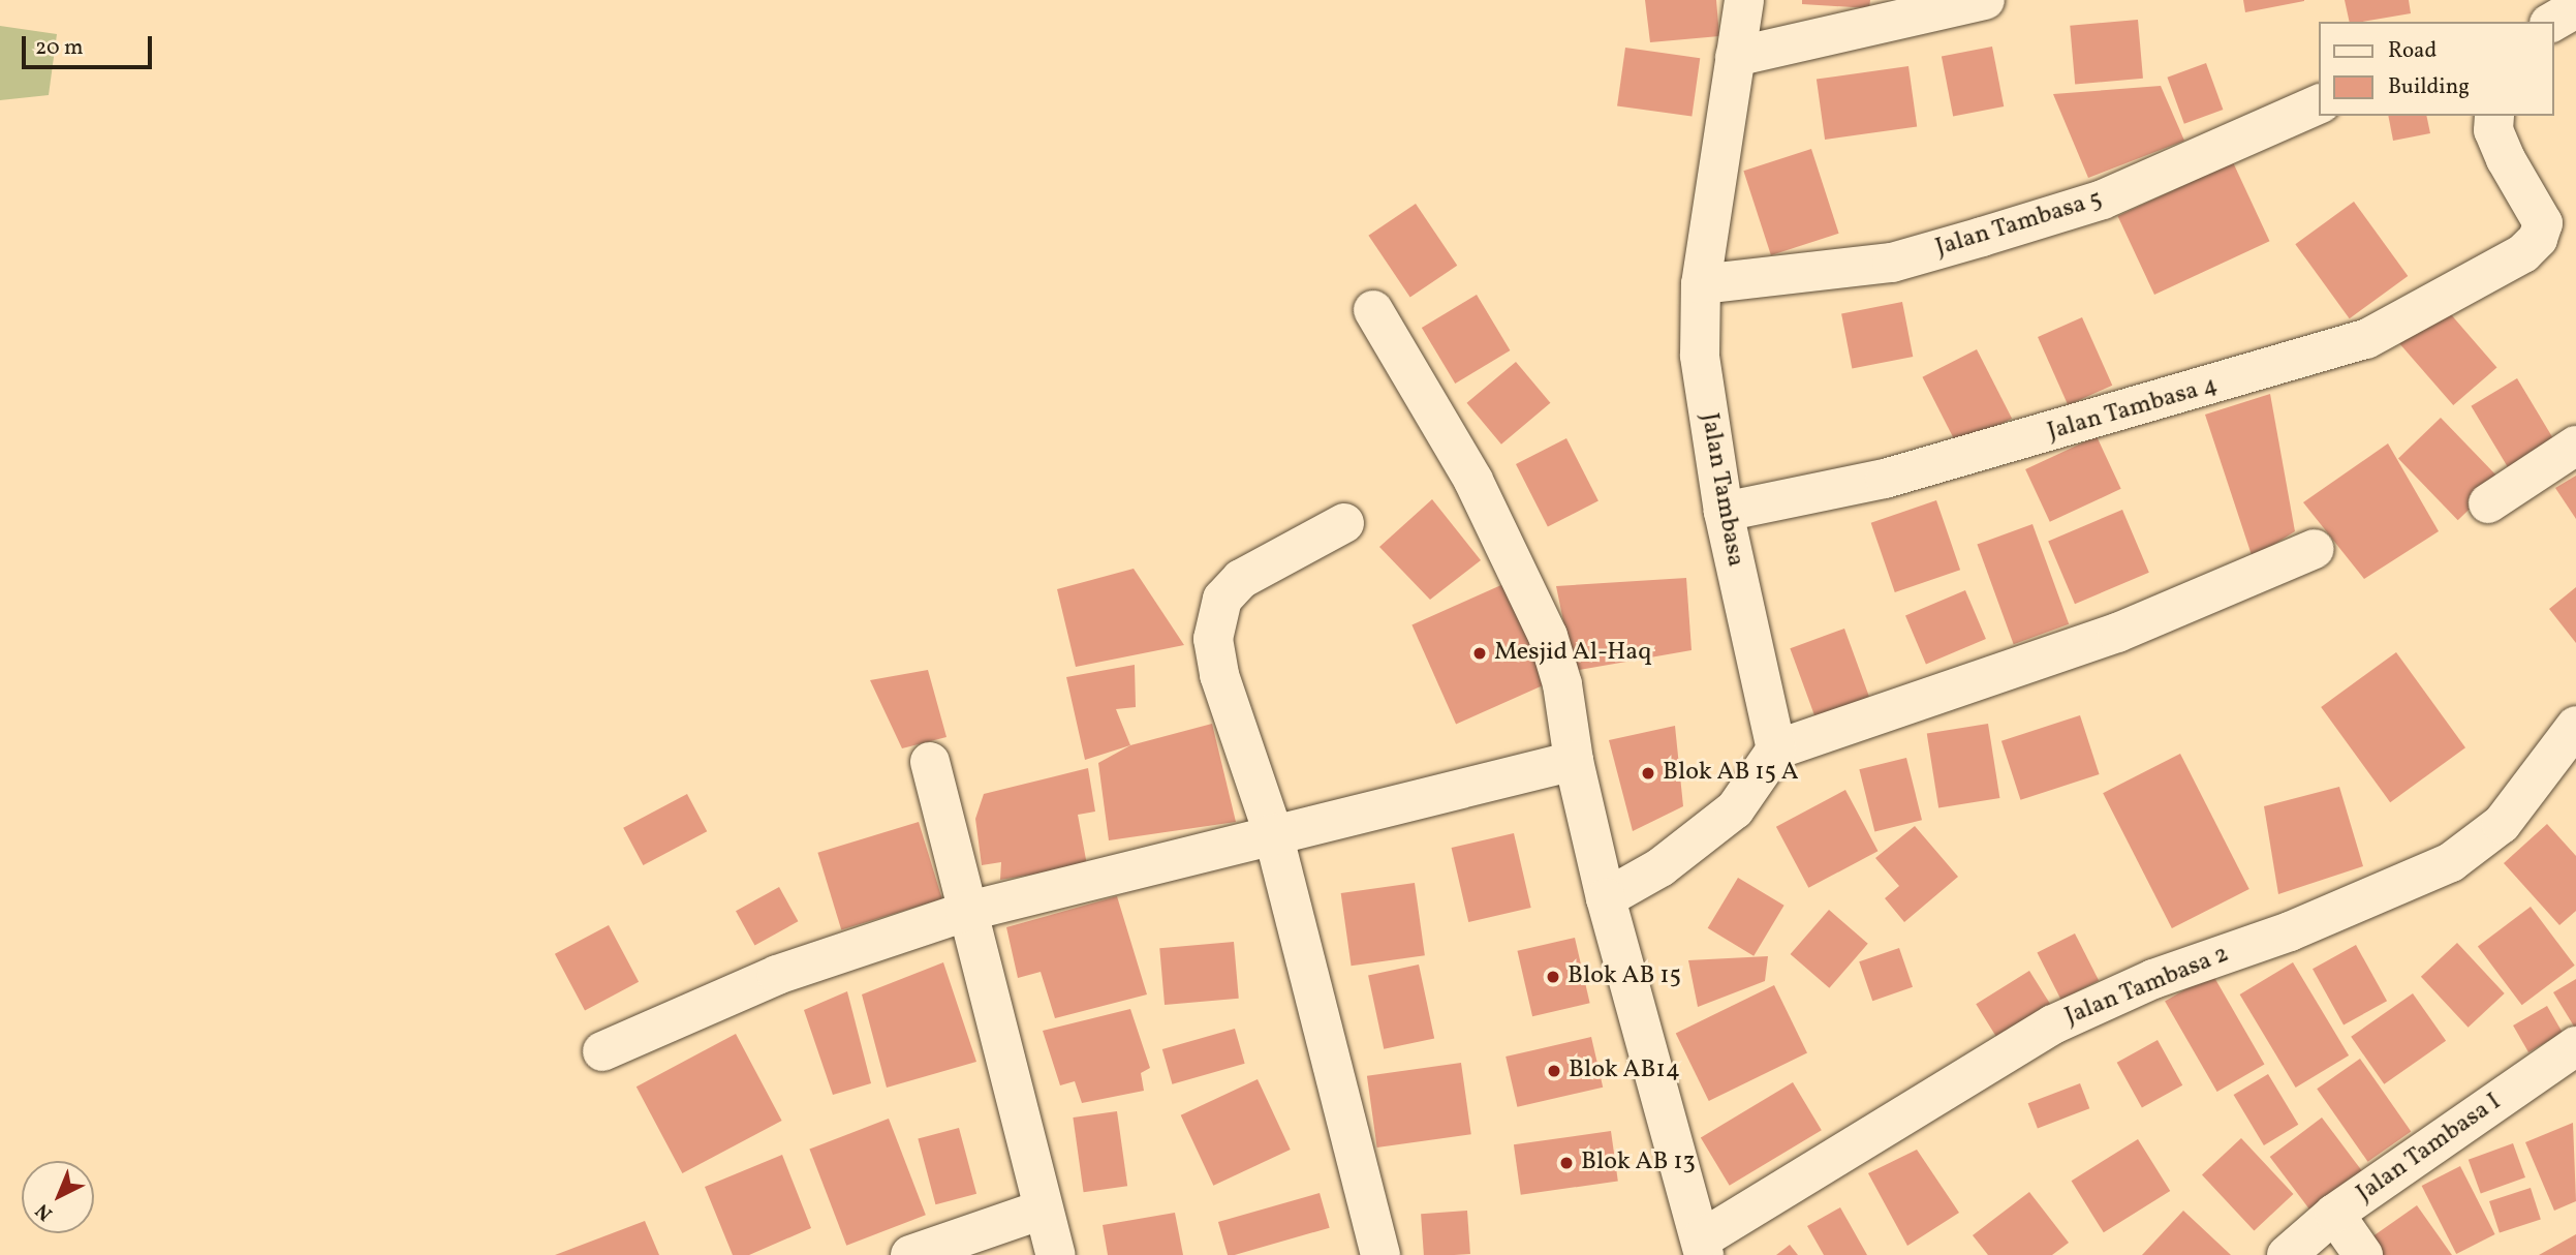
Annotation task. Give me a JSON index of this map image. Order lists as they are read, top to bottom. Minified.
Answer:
{"streets":{"street":["Jalan Tambasa 5","Jalan Tambasa 4","Jalan Tambasa","Jalan Tambasa 2","Jalan Tambasa I"]},"crossings":[["Jalan Tambasa 5","Jalan Tambasa"],["Jalan Tambasa 4","Jalan Tambasa"]],"places":["Mesjid Al-Haq","Blok AB 15 A","Blok AB 15","Blok AB14","Blok AB 13"],"legend":["Road","Building"],"scale_bar":"20 m","north":"bottom left"}
